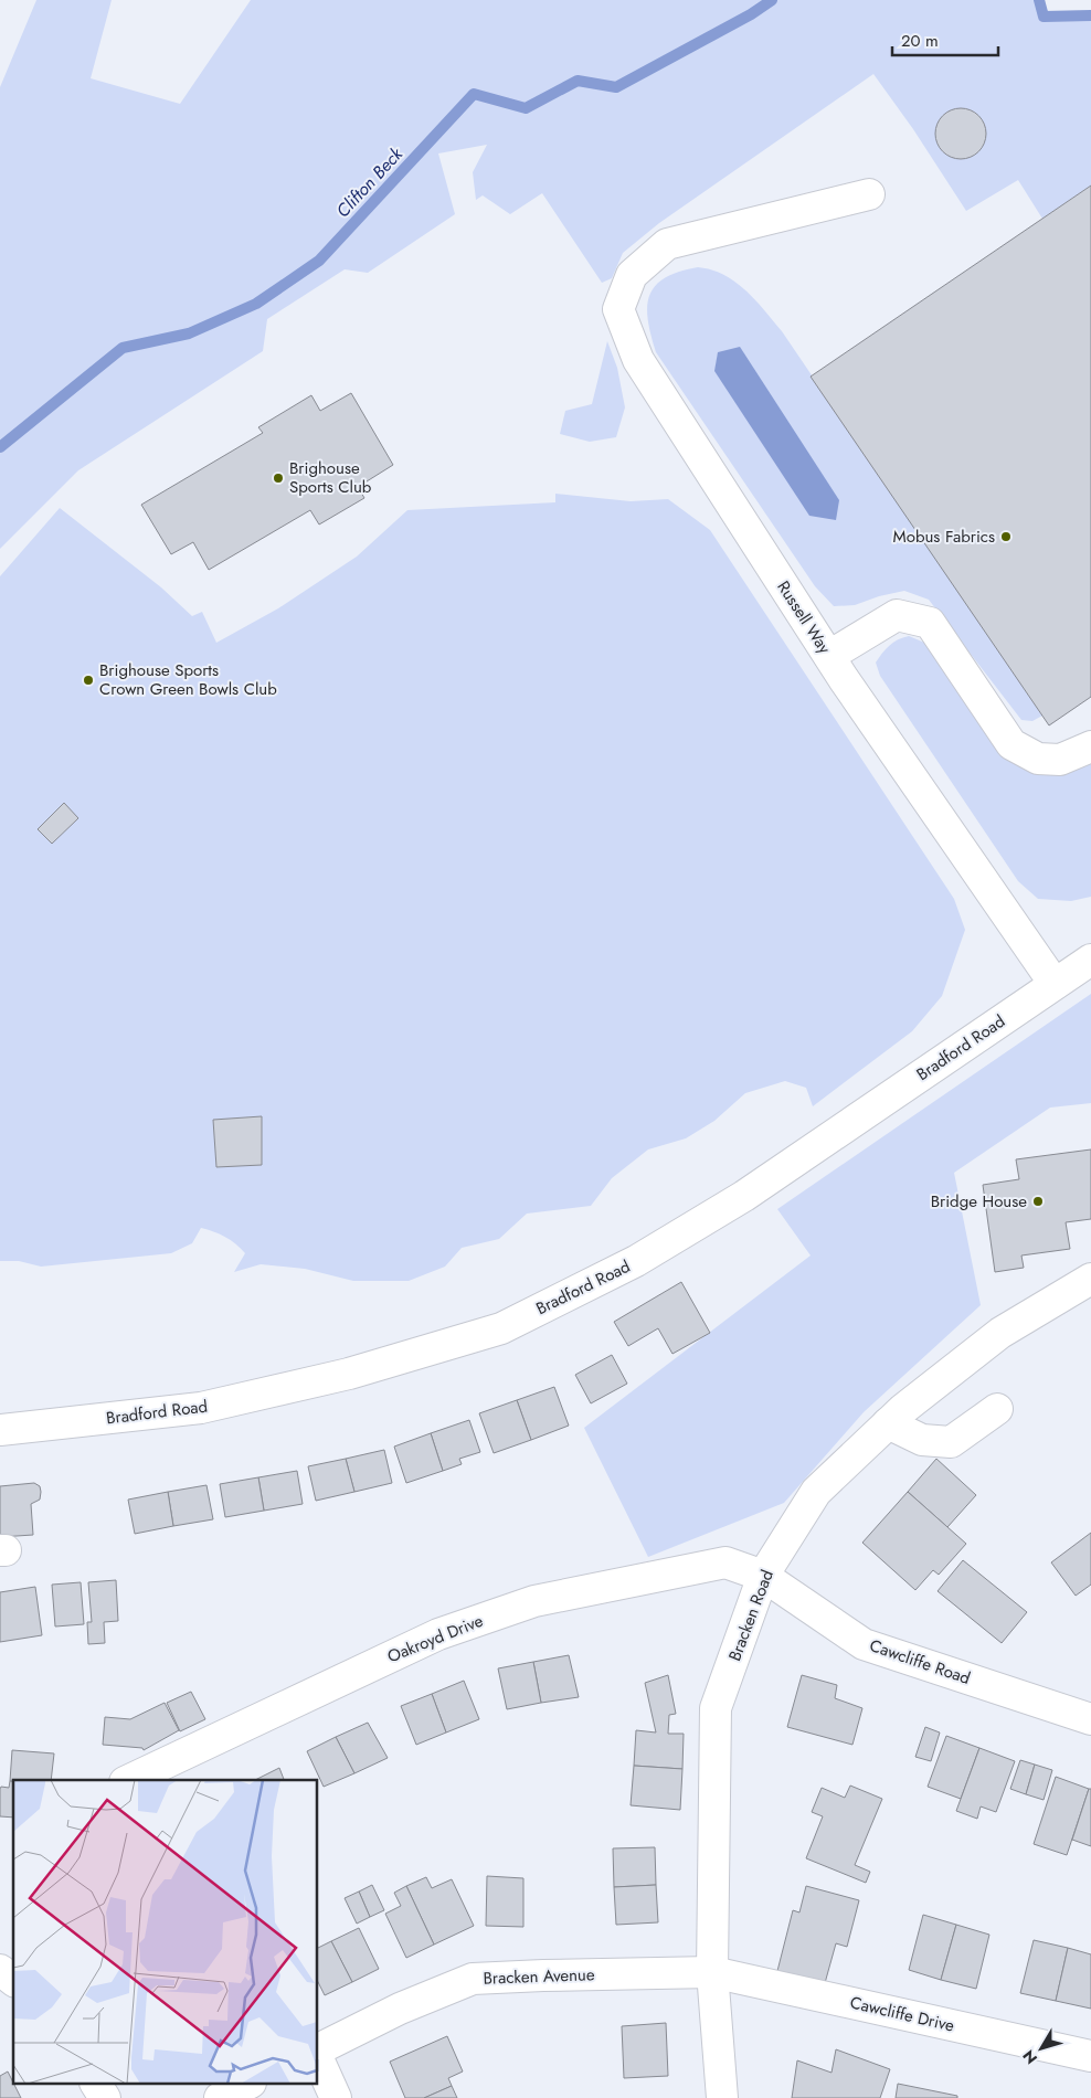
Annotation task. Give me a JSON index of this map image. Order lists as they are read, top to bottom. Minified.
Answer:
{"streets":{"street":["Russell Way","Bradford Road","Bracken Road","Oakroyd Drive","Cawcliffe Road","Bracken Avenue","Cawcliffe Drive"]},"crossings":[["Russell Way","Bradford Road"],["Bracken Road","Oakroyd Drive"],["Bracken Road","Cawcliffe Road"],["Bracken Road","Bracken Avenue"],["Bracken Road","Cawcliffe Drive"],["Oakroyd Drive","Cawcliffe Road"],["Bracken Avenue","Cawcliffe Drive"]],"water":["Clifton Beck"],"places":["Brighouse Sports Club","Mobus Fabrics","Brighouse Sports Crown Green Bowls Club","Bridge House"],"scale_bar":"20 m","north":"bottom left"}
